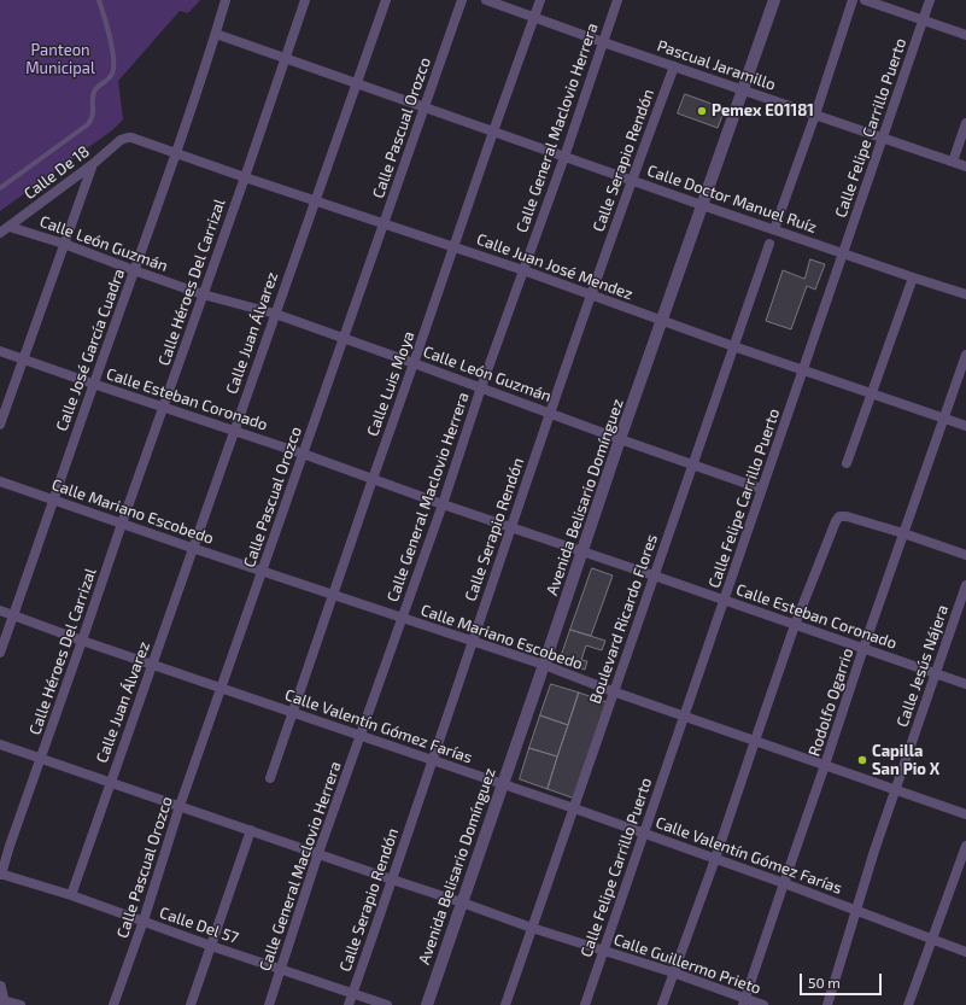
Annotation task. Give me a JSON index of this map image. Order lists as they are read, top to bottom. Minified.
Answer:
{"streets":{"street":["Pascual Jaramillo","Calle Pascual Orozco","Calle General Maclovio Herrera","Calle Felipe Carrillo Puerto","Calle Serapio Rendón","Calle De 18","Calle Doctor Manuel Ruíz","Calle León Guzmán","Calle Juan José Mendez","Calle Héroes Del Carrizal","Calle Juan Álvarez","Calle José García Cuadra","Calle Luis Moya","Calle Esteban Coronado","Avenida Belisario Domínguez","Calle Mariano Escobedo","Boulevard Ricardo Flores","Calle Jesús Nájera","Rodolfo Ogarrio","Calle Valentín Gómez Farías","Calle Del 57","Calle Guillermo Prieto"]},"crossings":[["Pascual Jaramillo","Calle General Maclovio Herrera"],["Pascual Jaramillo","Calle Felipe Carrillo Puerto"],["Pascual Jaramillo","Calle Serapio Rendón"],["Pascual Jaramillo","Calle Luis Moya"],["Pascual Jaramillo","Avenida Belisario Domínguez"],["Calle Pascual Orozco","Calle Doctor Manuel Ruíz"],["Calle Pascual Orozco","Calle León Guzmán"],["Calle Pascual Orozco","Calle Juan José Mendez"],["Calle Pascual Orozco","Calle Esteban Coronado"],["Calle Pascual Orozco","Calle Mariano Escobedo"],["Calle Pascual Orozco","Calle Valentín Gómez Farías"],["Calle Pascual Orozco","Calle Del 57"],["Calle Pascual Orozco","Calle Guillermo Prieto"],["Calle General Maclovio Herrera","Calle Doctor Manuel Ruíz"],["Calle General Maclovio Herrera","Calle León Guzmán"],["Calle General Maclovio Herrera","Calle Juan José Mendez"],["Calle General Maclovio Herrera","Calle Esteban Coronado"],["Calle General Maclovio Herrera","Calle Mariano Escobedo"],["Calle General Maclovio Herrera","Calle Valentín Gómez Farías"],["Calle General Maclovio Herrera","Calle Del 57"],["Calle General Maclovio Herrera","Calle Guillermo Prieto"],["Calle Felipe Carrillo Puerto","Calle Doctor Manuel Ruíz"],["Calle Felipe Carrillo Puerto","Calle León Guzmán"],["Calle Felipe Carrillo Puerto","Calle Juan José Mendez"],["Calle Felipe Carrillo Puerto","Calle Esteban Coronado"],["Calle Felipe Carrillo Puerto","Calle Mariano Escobedo"],["Calle Felipe Carrillo Puerto","Calle Valentín Gómez Farías"],["Calle Felipe Carrillo Puerto","Calle Guillermo Prieto"],["Calle Serapio Rendón","Calle Doctor Manuel Ruíz"],["Calle Serapio Rendón","Calle León Guzmán"],["Calle Serapio Rendón","Calle Juan José Mendez"],["Calle Serapio Rendón","Calle Esteban Coronado"],["Calle Serapio Rendón","Calle Mariano Escobedo"],["Calle Serapio Rendón","Calle Valentín Gómez Farías"],["Calle Serapio Rendón","Calle Del 57"],["Calle Serapio Rendón","Calle Guillermo Prieto"],["Calle De 18","Calle León Guzmán"],["Calle De 18","Calle Juan José Mendez"],["Calle Doctor Manuel Ruíz","Calle Héroes Del Carrizal"],["Calle Doctor Manuel Ruíz","Calle Juan Álvarez"],["Calle Doctor Manuel Ruíz","Calle José García Cuadra"],["Calle Doctor Manuel Ruíz","Calle Luis Moya"],["Calle Doctor Manuel Ruíz","Avenida Belisario Domínguez"],["Calle León Guzmán","Calle Héroes Del Carrizal"],["Calle León Guzmán","Calle Juan Álvarez"],["Calle León Guzmán","Calle José García Cuadra"],["Calle León Guzmán","Calle Luis Moya"],["Calle León Guzmán","Avenida Belisario Domínguez"],["Calle León Guzmán","Boulevard Ricardo Flores"],["Calle Juan José Mendez","Calle Héroes Del Carrizal"],["Calle Juan José Mendez","Calle Juan Álvarez"],["Calle Juan José Mendez","Calle José García Cuadra"],["Calle Juan José Mendez","Calle Luis Moya"],["Calle Juan José Mendez","Avenida Belisario Domínguez"],["Calle Juan José Mendez","Boulevard Ricardo Flores"],["Calle Juan José Mendez","Rodolfo Ogarrio"],["Calle Héroes Del Carrizal","Calle Esteban Coronado"],["Calle Héroes Del Carrizal","Calle Mariano Escobedo"],["Calle Héroes Del Carrizal","Calle Valentín Gómez Farías"],["Calle Héroes Del Carrizal","Calle Del 57"],["Calle Héroes Del Carrizal","Calle Guillermo Prieto"],["Calle Juan Álvarez","Calle Esteban Coronado"],["Calle Juan Álvarez","Calle Mariano Escobedo"],["Calle Juan Álvarez","Calle Valentín Gómez Farías"],["Calle Juan Álvarez","Calle Del 57"],["Calle Juan Álvarez","Calle Guillermo Prieto"],["Calle José García Cuadra","Calle Esteban Coronado"],["Calle José García Cuadra","Calle Mariano Escobedo"],["Calle José García Cuadra","Calle Valentín Gómez Farías"],["Calle Luis Moya","Calle Esteban Coronado"],["Calle Luis Moya","Calle Mariano Escobedo"],["Calle Luis Moya","Calle Valentín Gómez Farías"],["Calle Esteban Coronado","Avenida Belisario Domínguez"],["Calle Esteban Coronado","Boulevard Ricardo Flores"],["Calle Esteban Coronado","Calle Jesús Nájera"],["Calle Esteban Coronado","Rodolfo Ogarrio"],["Avenida Belisario Domínguez","Calle Mariano Escobedo"],["Avenida Belisario Domínguez","Calle Valentín Gómez Farías"],["Avenida Belisario Domínguez","Calle Guillermo Prieto"],["Calle Mariano Escobedo","Boulevard Ricardo Flores"],["Calle Mariano Escobedo","Calle Jesús Nájera"],["Calle Mariano Escobedo","Rodolfo Ogarrio"],["Boulevard Ricardo Flores","Calle Valentín Gómez Farías"],["Boulevard Ricardo Flores","Calle Guillermo Prieto"],["Calle Jesús Nájera","Calle Valentín Gómez Farías"],["Rodolfo Ogarrio","Calle Valentín Gómez Farías"],["Rodolfo Ogarrio","Calle Guillermo Prieto"]],"parks":["Panteon Municipal"],"places":["Pemex E01181","Capilla San Pio X"],"scale_bar":"50 m"}
